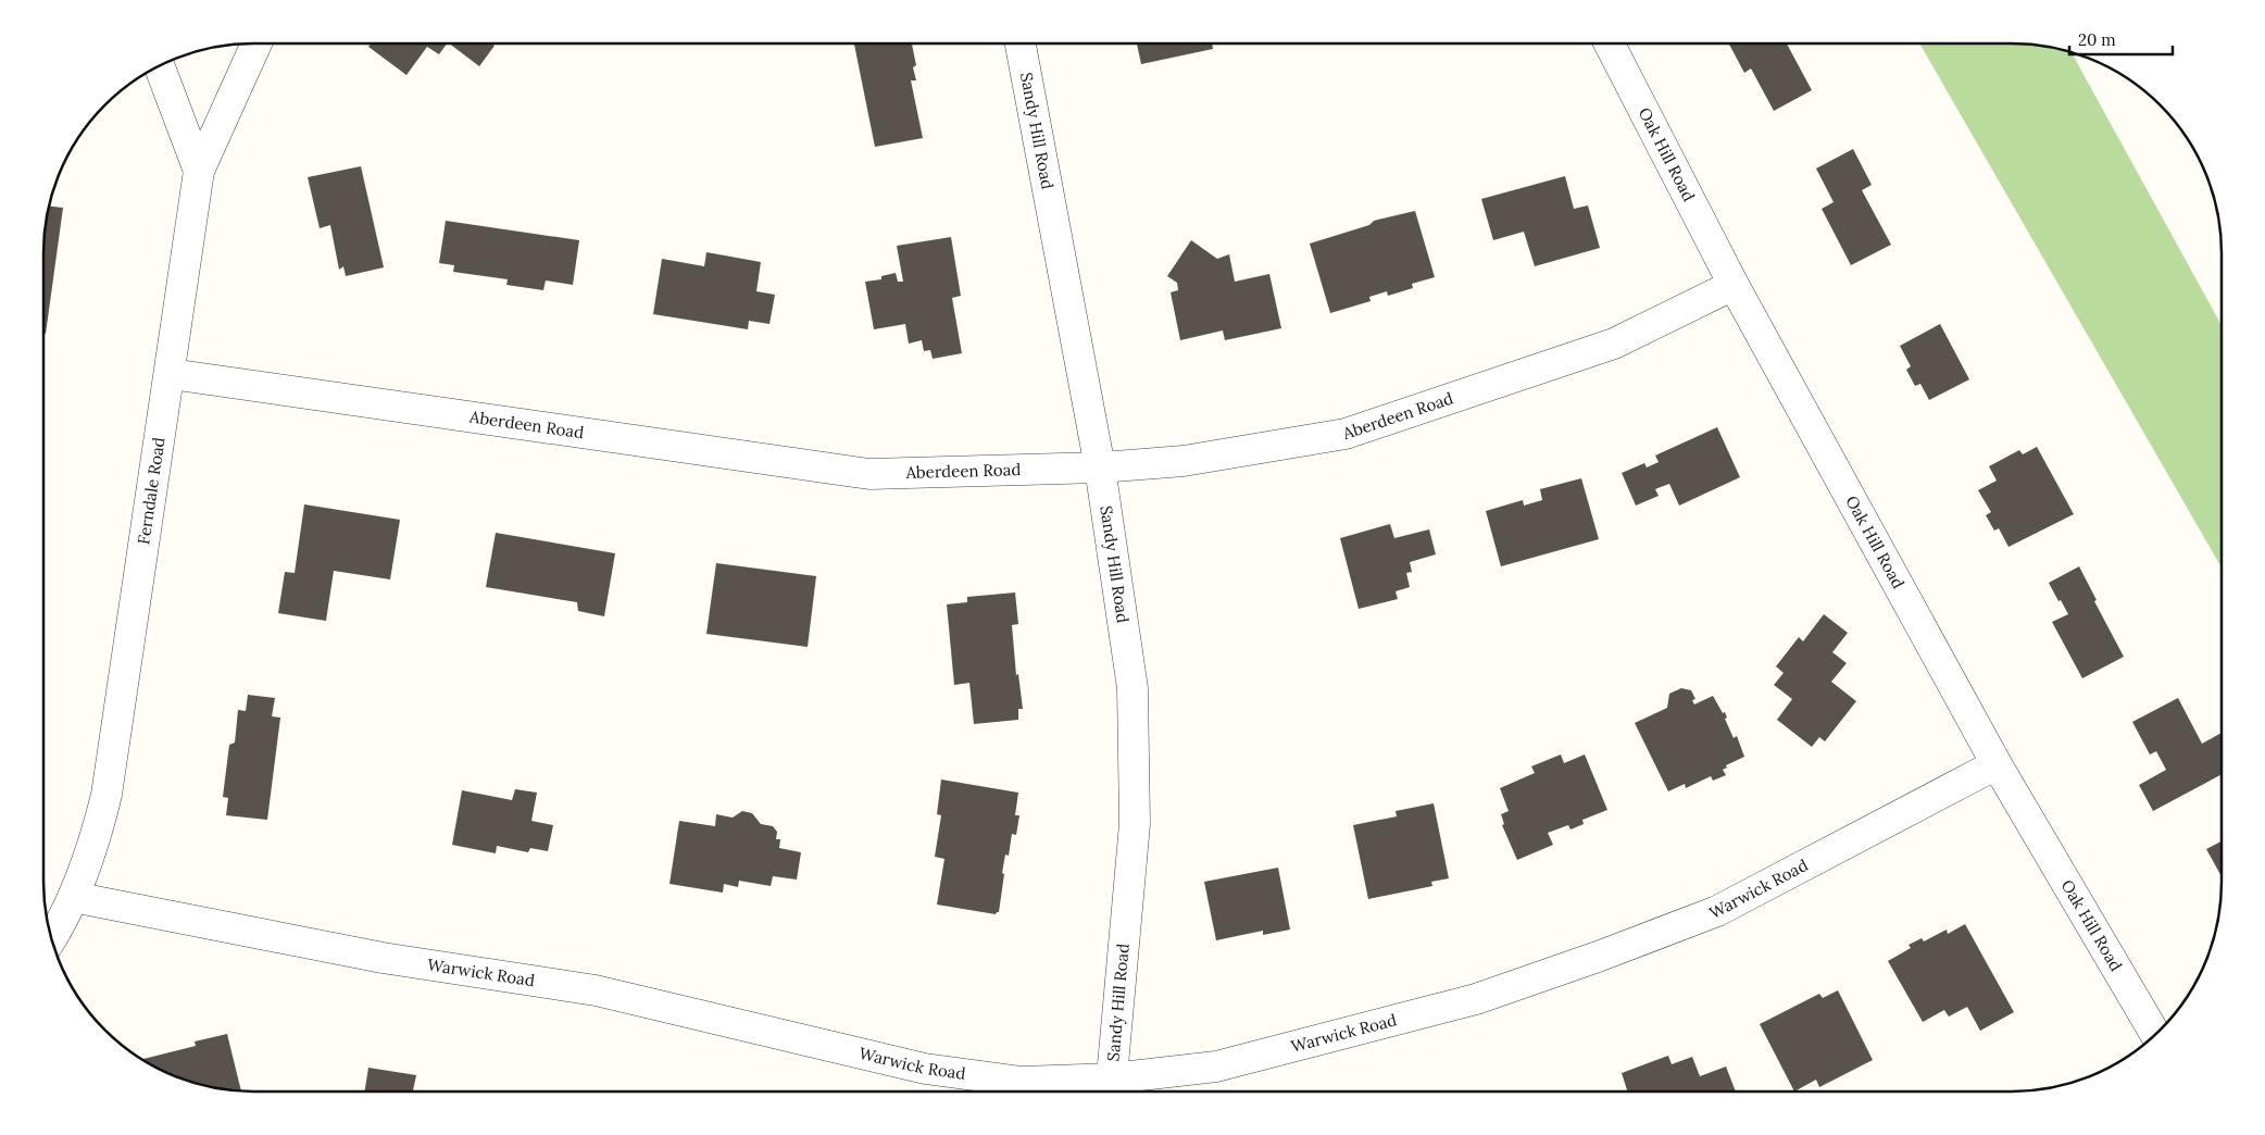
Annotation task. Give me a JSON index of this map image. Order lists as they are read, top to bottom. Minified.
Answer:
{"streets":{"street":["Sandy Hill Road","Oak Hill Road","Aberdeen Road","Ferndale Road","Warwick Road"]},"crossings":[["Sandy Hill Road","Aberdeen Road"],["Sandy Hill Road","Warwick Road"],["Oak Hill Road","Aberdeen Road"],["Oak Hill Road","Warwick Road"],["Aberdeen Road","Ferndale Road"],["Ferndale Road","Warwick Road"]],"scale_bar":"20 m"}
